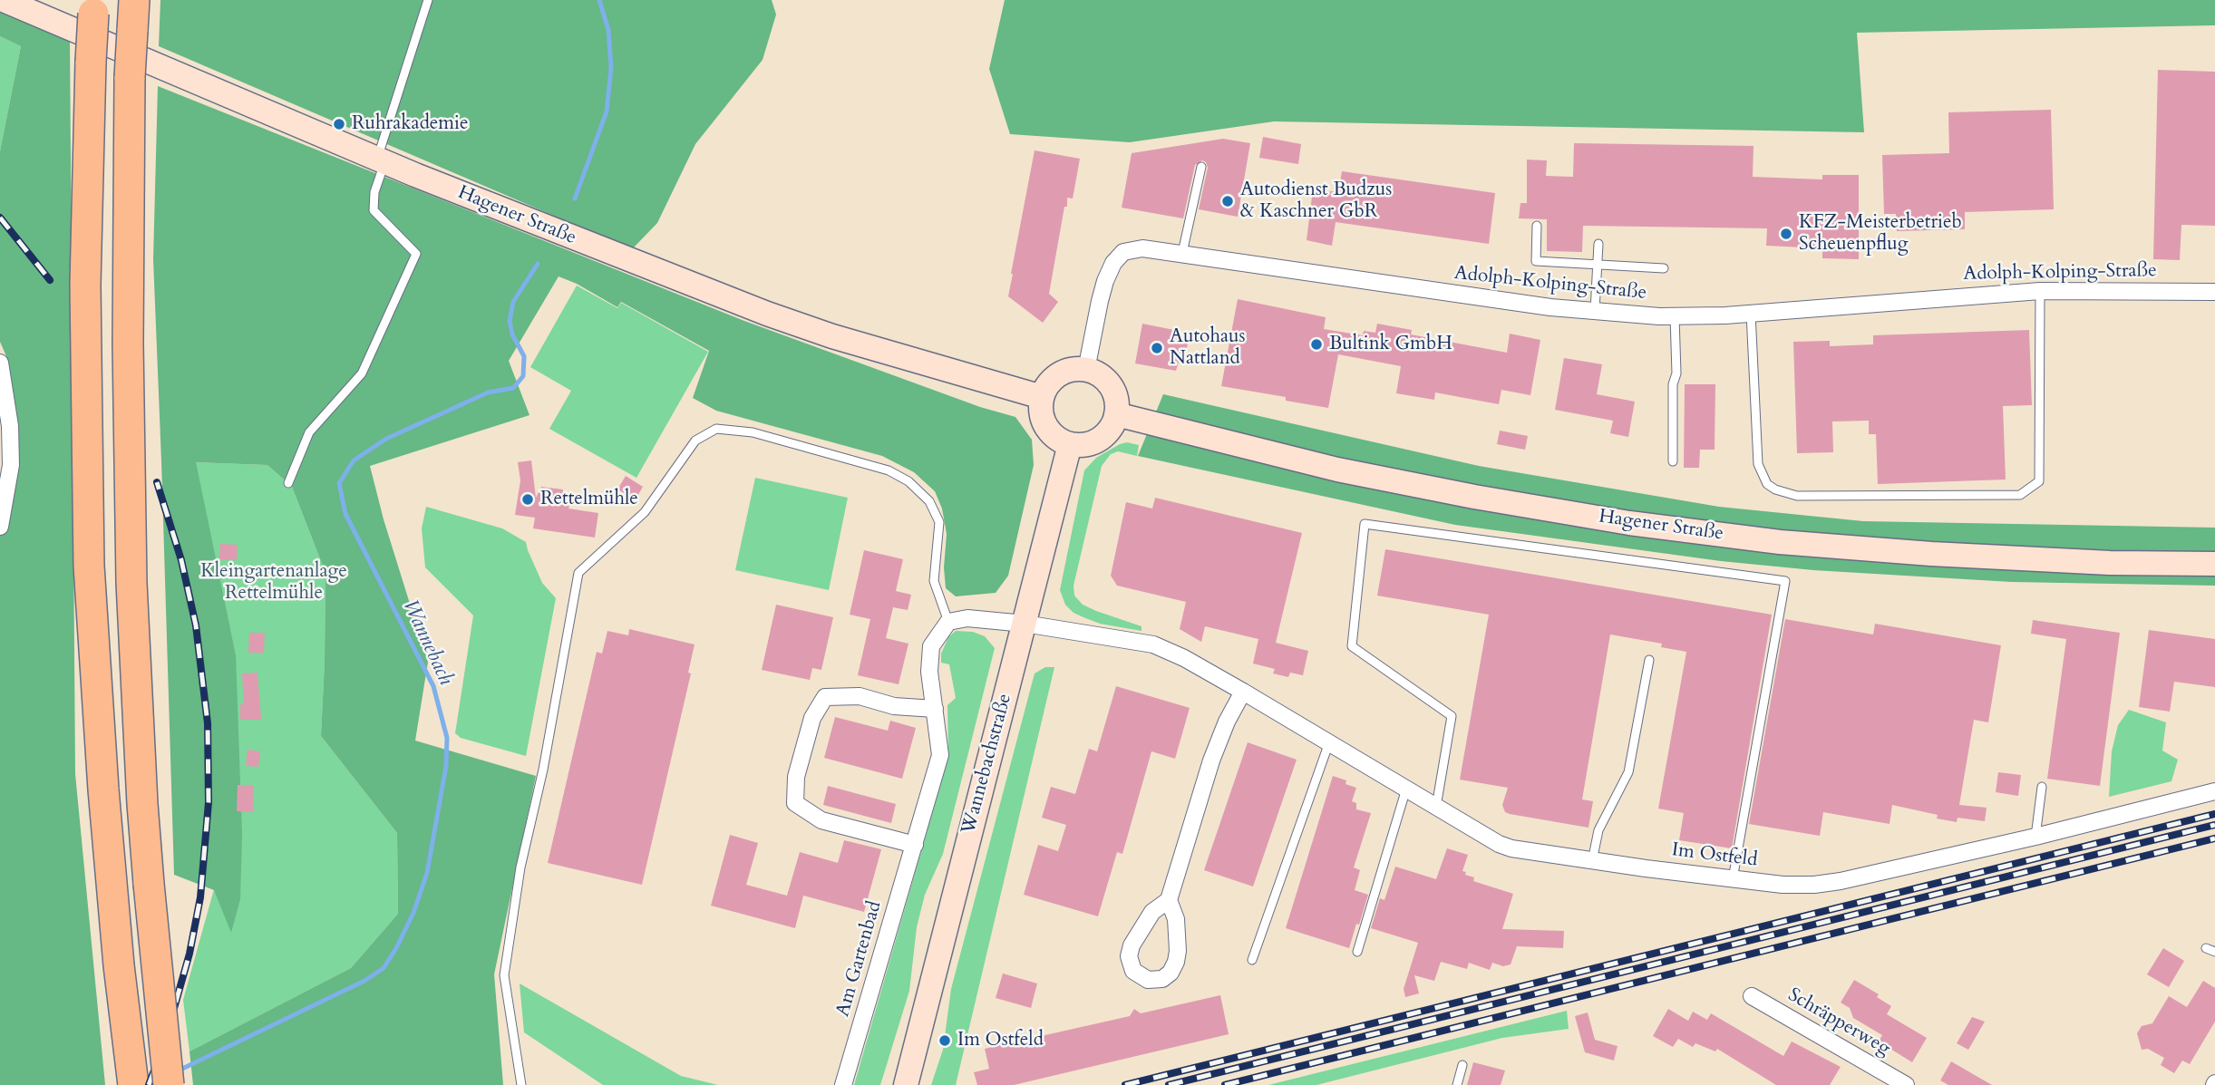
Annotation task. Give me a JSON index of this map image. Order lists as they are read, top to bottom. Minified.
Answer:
{"streets":{"main road":["Hagener Straße","Wannebachstraße"],"street":["Adolph-Kolping-Straße","Im Ostfeld","Am Gartenbad","Schräpperweg"]},"crossings":[["Hagener Straße","Adolph-Kolping-Straße"],["Hagener Straße","Wannebachstraße"],["Adolph-Kolping-Straße","Wannebachstraße"],["Wannebachstraße","Im Ostfeld"]],"water":["Wannebach"],"parks":["Kleingartenanlage Rettelmühle"],"places":["Ruhrakademie","Autodienst Budzus & Kaschner GbR","KFZ-Meisterbetrieb Scheuenpflug","Bultink GmbH","Autohaus Nattland","Rettelmühle","Im Ostfeld"]}
